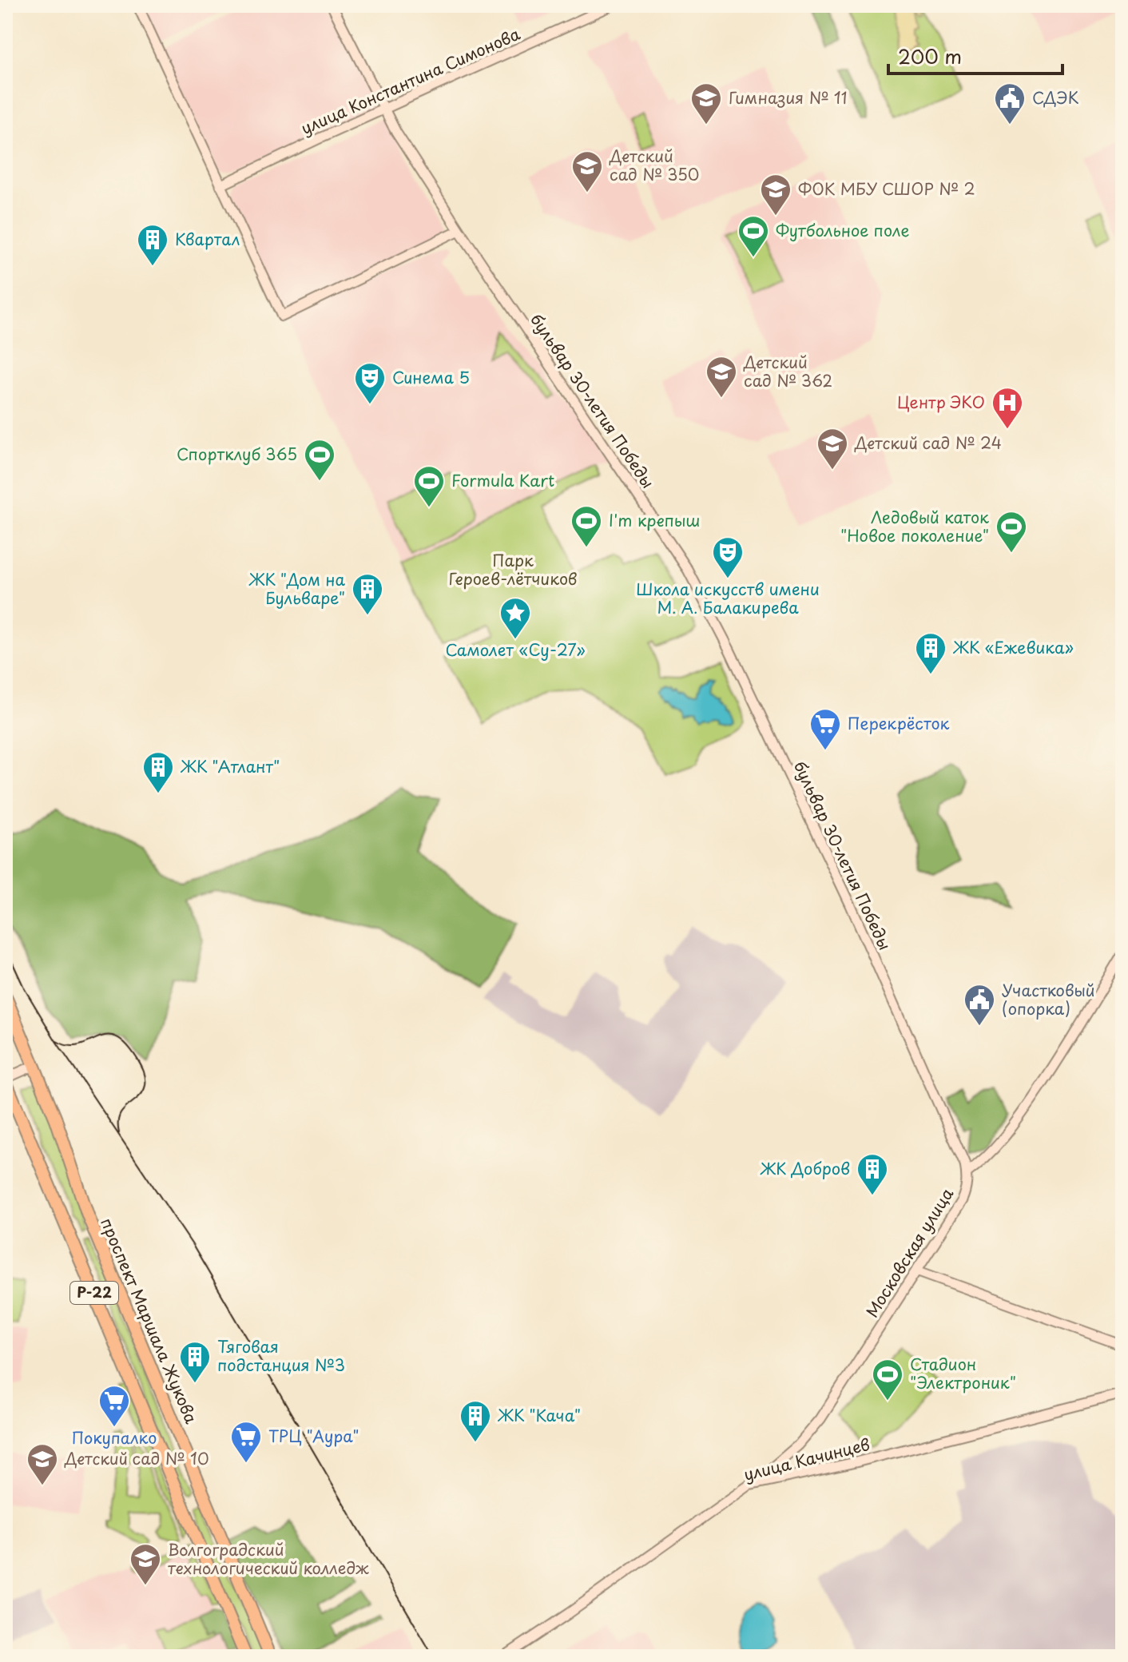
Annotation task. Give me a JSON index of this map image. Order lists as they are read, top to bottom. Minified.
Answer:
{"streets":{"highway":["Р-22","проспект Маршала Жукова"],"main road":["улица Константина Симонова","бульвар 30-летия Победы","Московская улица","улица Качинцев"]},"crossings":[["улица Константина Симонова","бульвар 30-летия Победы"],["бульвар 30-летия Победы","Московская улица"],["Московская улица","улица Качинцев"]],"parks":["Парк Героев-лётчиков"],"places":{"school or university":["Гимназия № 11","Детский сад № 350","ФОК МБУ СШОР № 2","Детский сад № 362","Детский сад № 24","Детский сад № 10","Волгоградский технологический колледж"],"public building":["СДЭК","Участковый (опорка)"],"sports":["Футбольное поле","Спортклуб 365","Formula Kart","I'm крепыш","Ледовый каток \"Новое поколение\"","Стадион \"Электроник\""],"building":["Квартал","ЖК \"Дом на Бульваре\"","ЖК «Ежевика»","ЖК \"Атлант\"","ЖК Добров","Тяговая подстанция №3","ЖК \"Кача\""],"theatre":["Синема 5","Школа искусств имени М. А. Балакирева"],"hospital":["Центр ЭКО"],"place":["Самолет «Су-27»"],"supermarket":["Перекрёсток","Покупалко","ТРЦ \"Аура\""]},"scale_bar":"200 m"}
